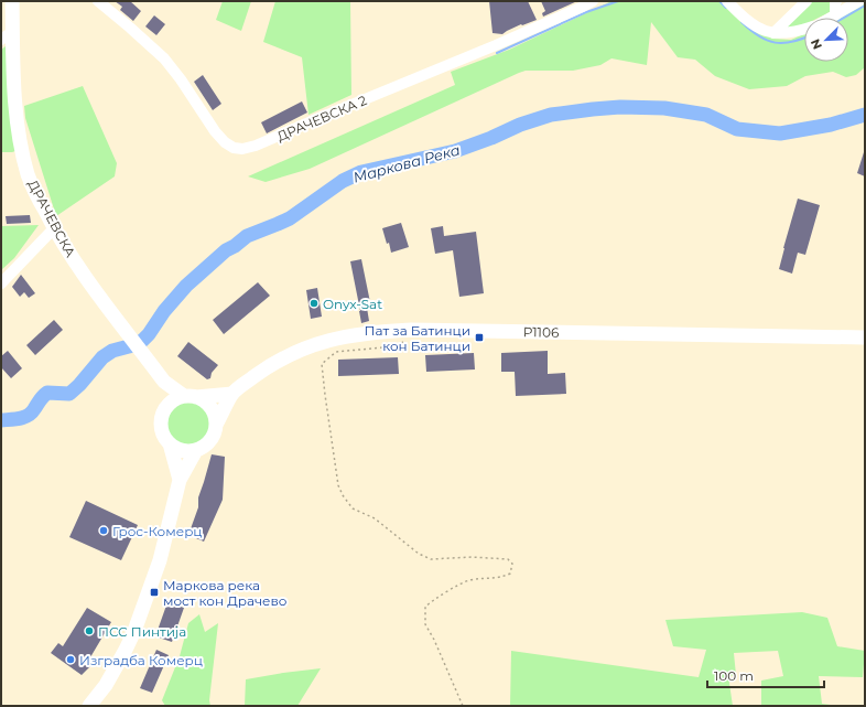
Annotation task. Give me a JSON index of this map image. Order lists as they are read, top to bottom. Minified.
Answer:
{"streets":{"main road":["ДРАЧЕВСКА","P1106"],"street":["ДРАЧЕВСКА 2"]},"water":["Маркова Река"],"places":{"other":["Onyx-Sat","Грос-Комерц","ПСС Пинтија","Изградба Комерц"],"transit":["Пат за Батинци кон Батинци","Маркова река мост кон Драчево"]},"scale_bar":"100 m","north":"bottom left"}
